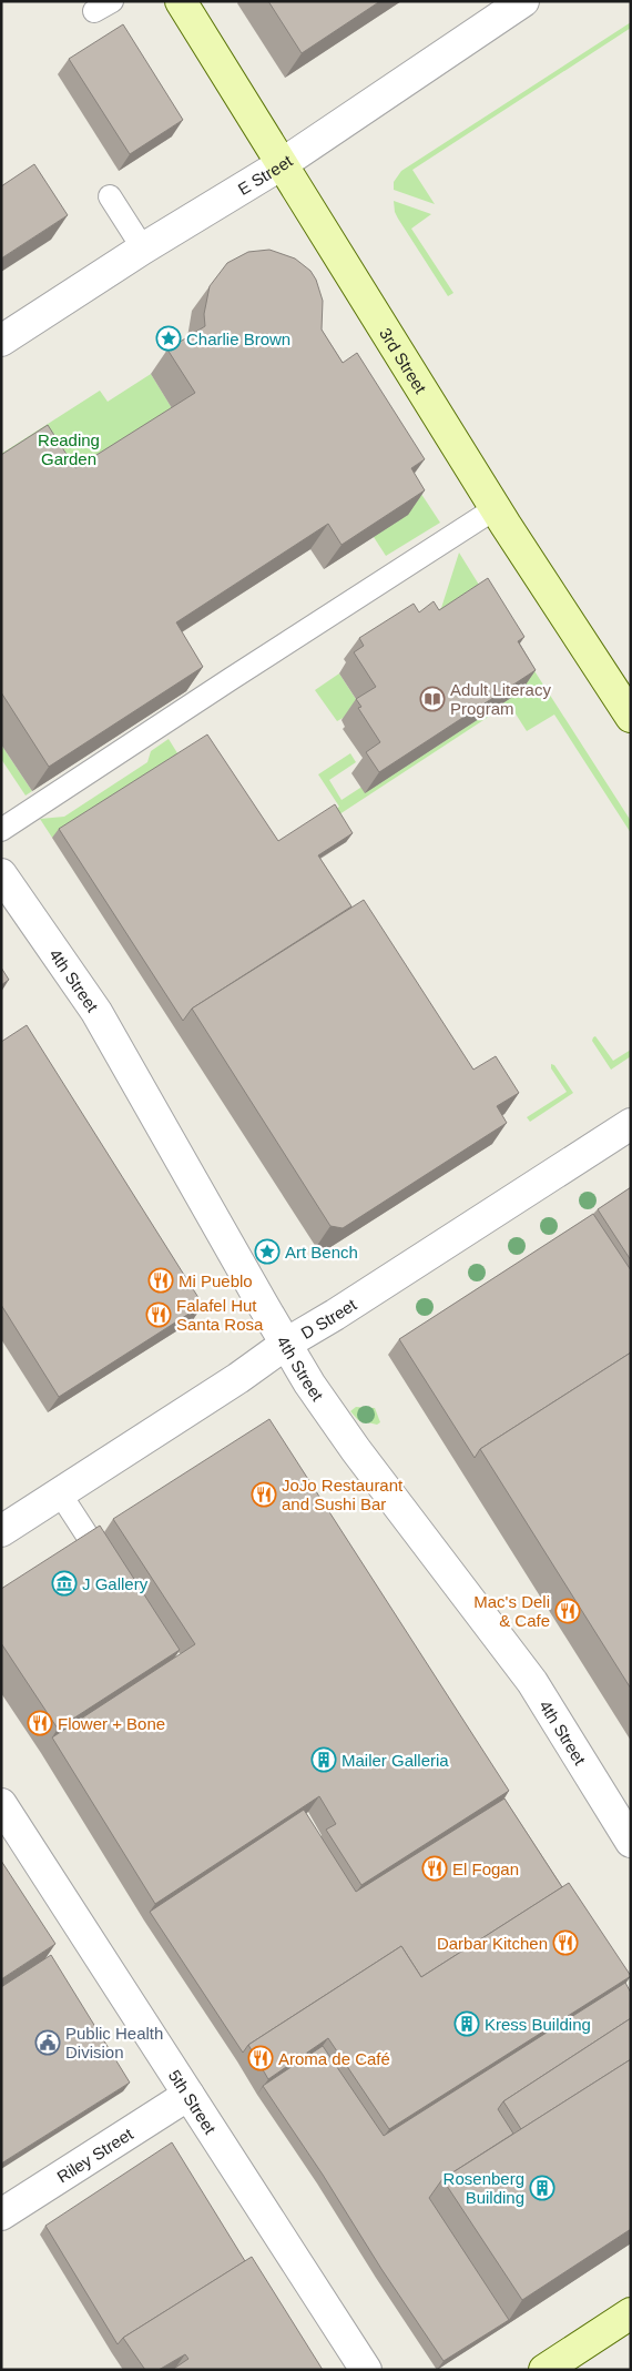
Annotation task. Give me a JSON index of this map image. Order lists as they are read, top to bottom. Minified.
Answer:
{"streets":{"main road":["3rd Street"],"street":["E Street","4th Street","D Street","5th Street","Riley Street"]},"crossings":[["E Street","3rd Street"],["4th Street","D Street"],["5th Street","Riley Street"]],"parks":["Reading Garden"],"places":{"place":["Charlie Brown","Art Bench"],"library":["Adult Literacy Program"],"restaurant":["Mi Pueblo","Falafel Hut Santa Rosa","JoJo Restaurant and Sushi Bar","Mac's Deli & Cafe","Flower + Bone","El Fogan","Darbar Kitchen","Aroma de Café"],"museum":["J Gallery"],"building":["Mailer Galleria","Kress Building","Rosenberg Building"],"public building":["Public Health Division"]}}
